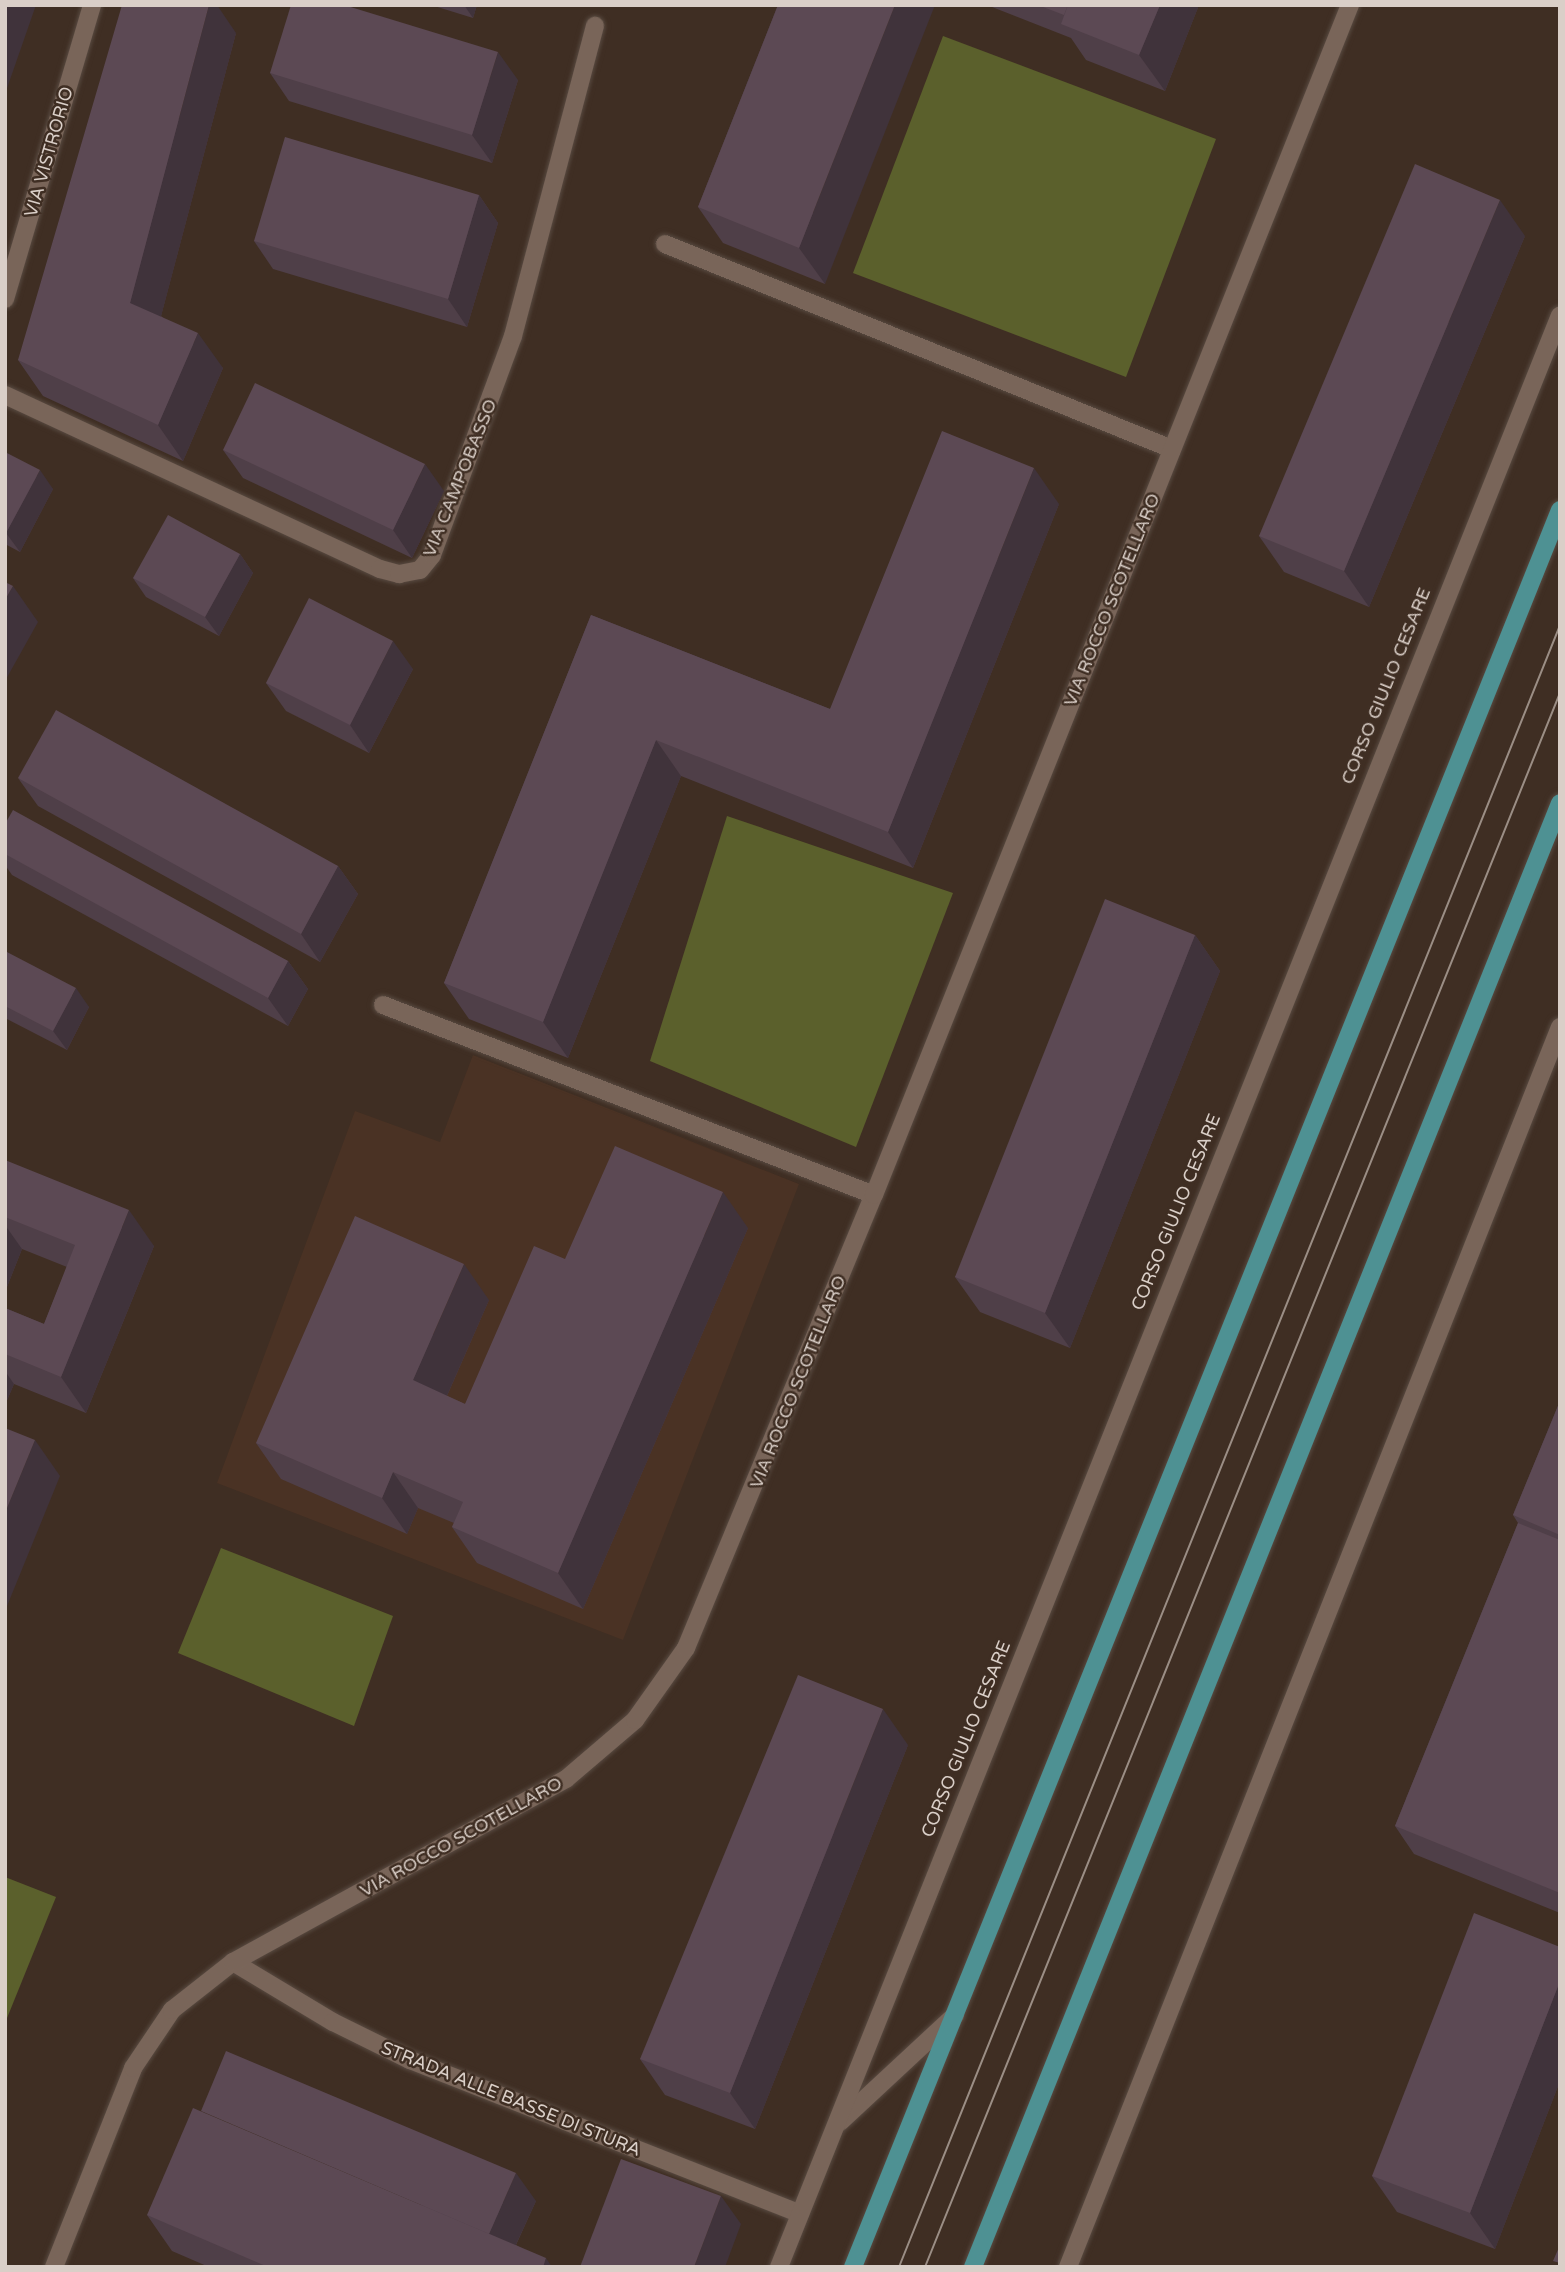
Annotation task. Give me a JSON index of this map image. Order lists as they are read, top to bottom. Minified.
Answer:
{"streets":{"main road":["CORSO GIULIO CESARE"],"street":["VIA VISTRORIO","VIA CAMPOBASSO","VIA ROCCO SCOTELLARO","STRADA ALLE BASSE DI STURA"]},"crossings":[["VIA ROCCO SCOTELLARO","STRADA ALLE BASSE DI STURA"],["CORSO GIULIO CESARE","STRADA ALLE BASSE DI STURA"]]}
